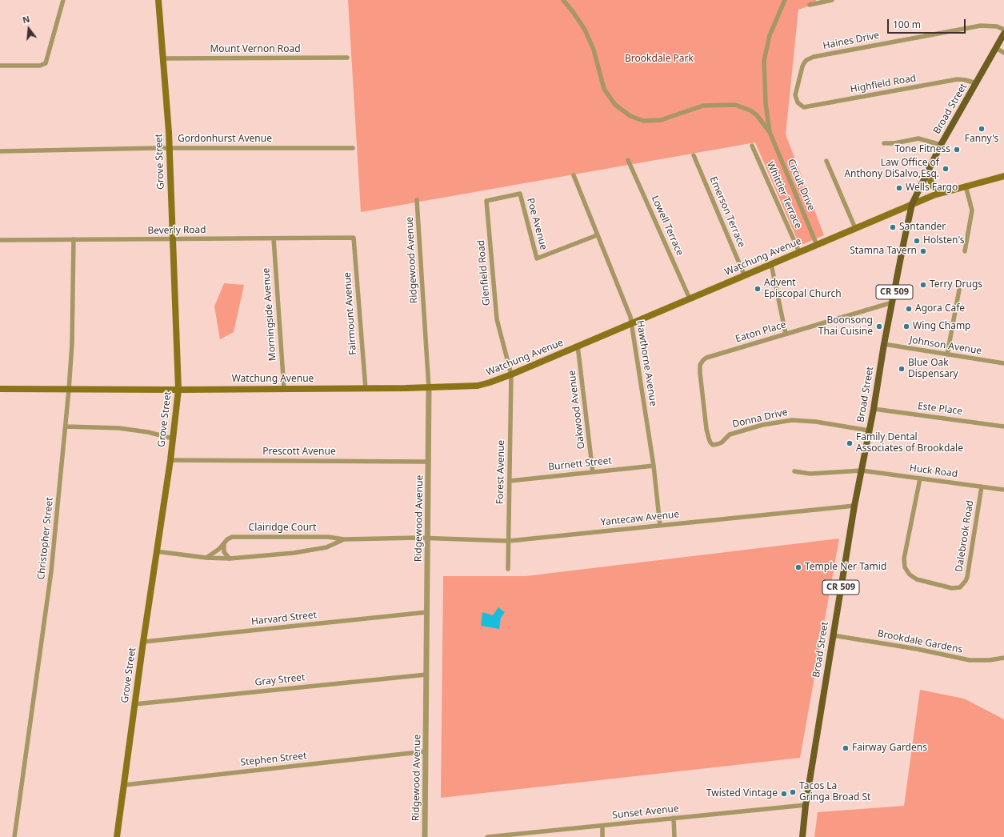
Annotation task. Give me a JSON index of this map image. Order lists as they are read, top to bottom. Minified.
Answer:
{"streets":{"main road":["Broad Street","Grove Street","Watchung Avenue","CR 509"],"street":["Haines Drive","Mount Vernon Road","Highfield Road","Gordonhurst Avenue","Circuit Drive","Whittier Terrace","Emerson Terrace","Poe Avenue","Lowell Terrace","Beverly Road","Ridgewood Avenue","Glenfield Road","Fairmount Avenue","Morningside Avenue","Eaton Place","Johnson Avenue","Hawthorne Avenue","Este Place","Oakwood Avenue","Donna Drive","Prescott Avenue","Burnett Street","Huck Road","Forest Avenue","Yantecaw Avenue","Clairidge Court","Dalebrook Road","Christopher Street","Harvard Street","Brookdale Gardens","Gray Street","Stephen Street","Sunset Avenue"]},"crossings":[["Haines Drive","Highfield Road"],["Mount Vernon Road","Grove Street"],["Highfield Road","Broad Street"],["Broad Street","Watchung Avenue"],["Broad Street","Eaton Place"],["Broad Street","Johnson Avenue"],["Broad Street","Este Place"],["Broad Street","Donna Drive"],["Broad Street","Huck Road"],["Broad Street","Yantecaw Avenue"],["Broad Street","Brookdale Gardens"],["Broad Street","Sunset Avenue"],["Gordonhurst Avenue","Grove Street"],["Grove Street","Beverly Road"],["Grove Street","Watchung Avenue"],["Grove Street","Prescott Avenue"],["Grove Street","Clairidge Court"],["Grove Street","Harvard Street"],["Grove Street","Gray Street"],["Grove Street","Stephen Street"],["Circuit Drive","Watchung Avenue"],["Whittier Terrace","Watchung Avenue"],["Emerson Terrace","Watchung Avenue"],["Poe Avenue","Glenfield Road"],["Poe Avenue","Hawthorne Avenue"],["Lowell Terrace","Watchung Avenue"],["Beverly Road","Fairmount Avenue"],["Beverly Road","Morningside Avenue"],["Beverly Road","Christopher Street"],["Watchung Avenue","Ridgewood Avenue"],["Watchung Avenue","Glenfield Road"],["Watchung Avenue","Fairmount Avenue"],["Watchung Avenue","Morningside Avenue"],["Watchung Avenue","Hawthorne Avenue"],["Watchung Avenue","Oakwood Avenue"],["Watchung Avenue","Forest Avenue"],["Watchung Avenue","Christopher Street"],["Ridgewood Avenue","Prescott Avenue"],["Ridgewood Avenue","Yantecaw Avenue"],["Ridgewood Avenue","Clairidge Court"],["Ridgewood Avenue","Harvard Street"],["Ridgewood Avenue","Gray Street"],["Ridgewood Avenue","Stephen Street"],["Glenfield Road","Forest Avenue"],["Eaton Place","Donna Drive"],["Hawthorne Avenue","Burnett Street"],["Hawthorne Avenue","Yantecaw Avenue"],["Oakwood Avenue","Burnett Street"],["Burnett Street","Forest Avenue"],["Huck Road","Dalebrook Road"],["Forest Avenue","Yantecaw Avenue"],["Yantecaw Avenue","Clairidge Court"]],"parks":["Brookdale Park"],"places":["Fanny's","Tone Fitness","Law Office of Anthony DiSalvo,Esq.","Wells Fargo","Santander","Holsten's","Stamna Tavern","Terry Drugs","Advent Episcopal Church","Agora Cafe","Boonsong Thai Cuisine","Wing Champ","Blue Oak Dispensary","Family Dental Associates of Brookdale","Temple Ner Tamid","Fairway Gardens","Tacos La Gringa Broad St","Twisted Vintage"],"scale_bar":"100 m","north":"top"}
